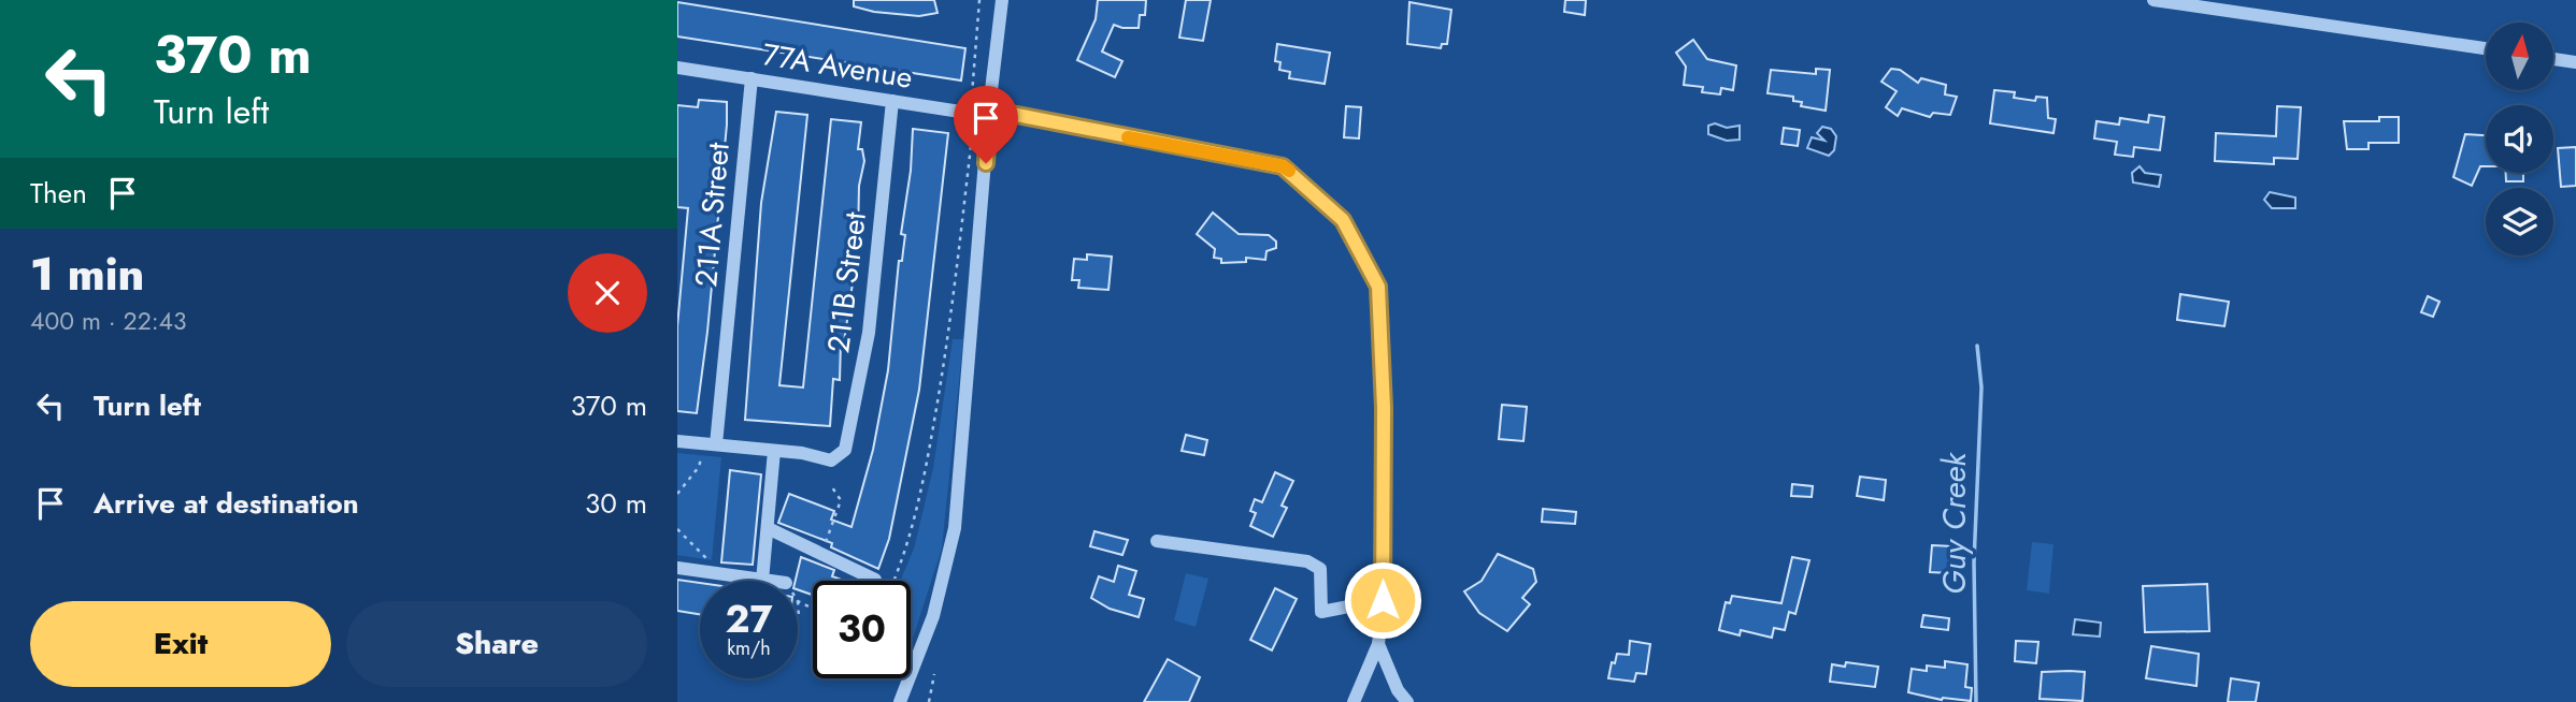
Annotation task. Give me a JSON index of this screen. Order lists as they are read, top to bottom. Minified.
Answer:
{"streets":{"street":["77A Avenue","211A Street","211B Street"]},"crossings":[["77A Avenue","211A Street"],["77A Avenue","211B Street"]],"water":["Guy Creek"],"north":"top","page":{"turn":["370 m","Turn left"],"then":"Then","heading":["1 min","400 m · 22:43"],"list":[{"name":"Turn left","value":"370 m"},{"name":"Arrive at destination","value":"30 m"}],"speed":"27 km/h","limit":"30","buttons":["Exit","Share"]}}
